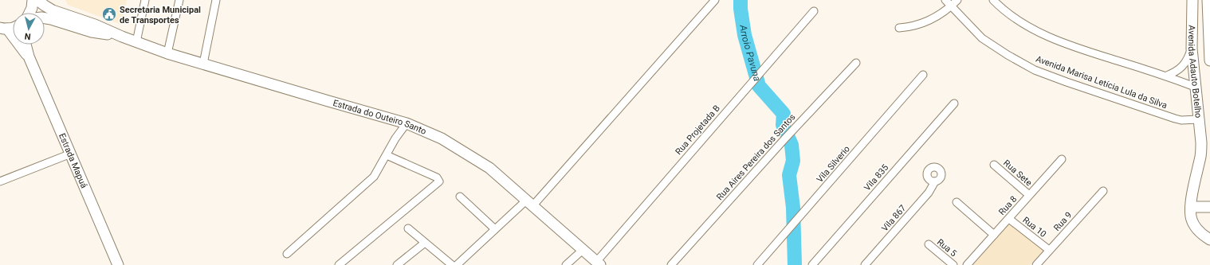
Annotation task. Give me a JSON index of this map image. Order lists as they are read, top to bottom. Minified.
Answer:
{"streets":{"street":["Avenida Adauto Botelho","Avenida Marisa Letícia Lula da Silva","Estrada do Outeiro Santo","Rua Projetada B","Rua Aires Pereira dos Santos","Estrada Mapuá","Vila Silverio","Rua Sete","Vila 835","Rua 8","Vila 867","Rua 9","Rua 10","Rua 5"]},"crossings":[["Avenida Adauto Botelho","Avenida Marisa Letícia Lula da Silva"],["Estrada do Outeiro Santo","Rua Projetada B"],["Rua Sete","Rua 8"],["Rua 8","Rua 10"],["Rua 9","Rua 10"]],"water":["Arroio Pavuna"],"places":{"public building":["Secretaria Municipal de Transportes"]},"north":"bottom"}
